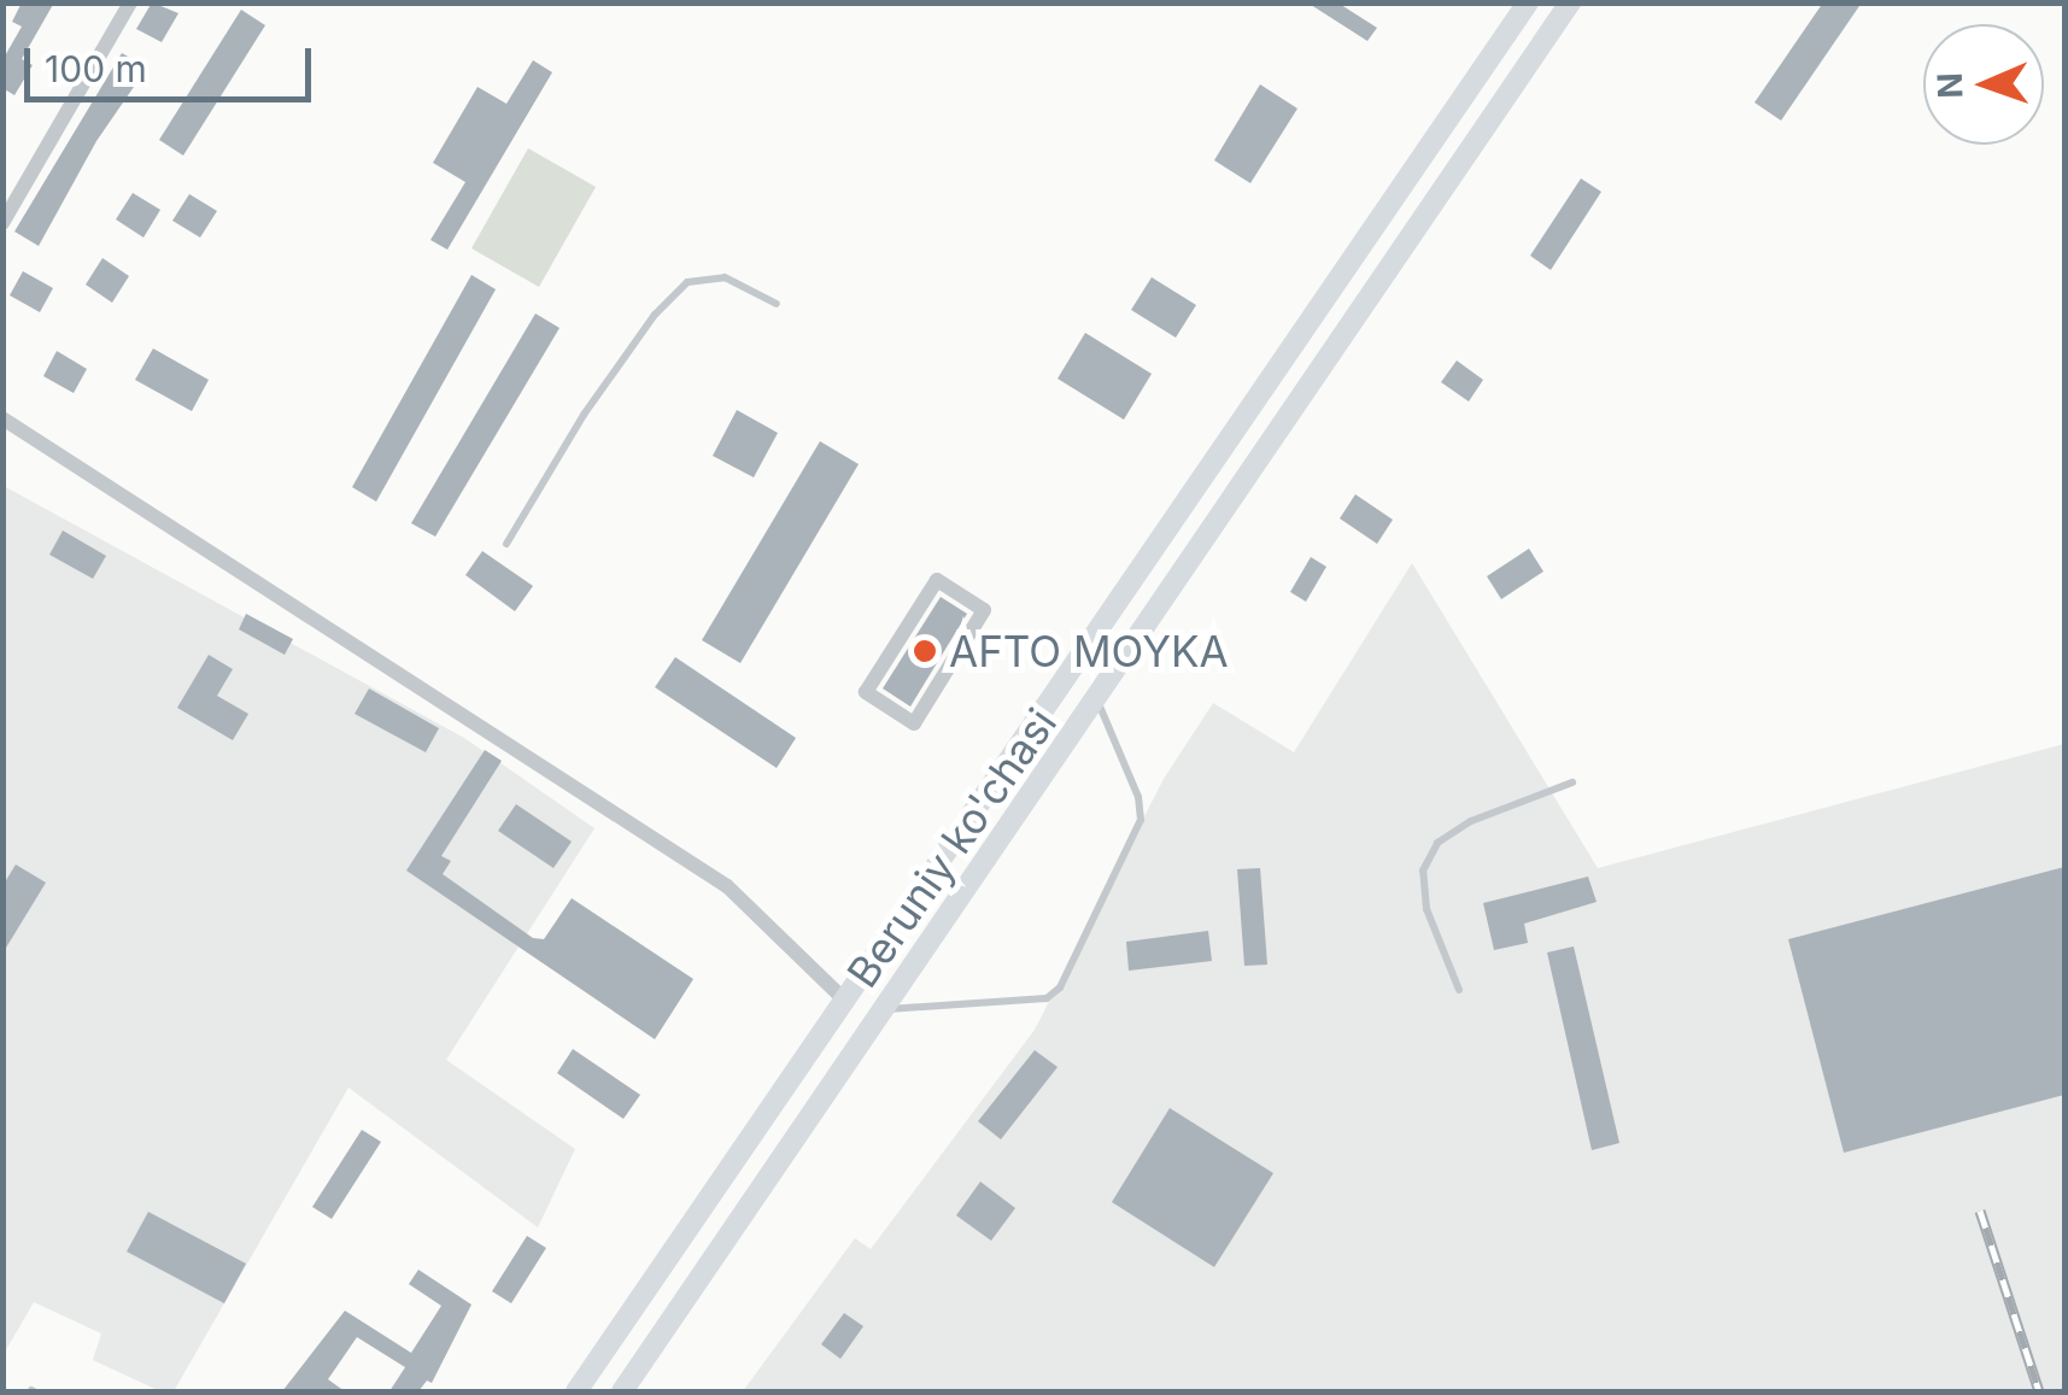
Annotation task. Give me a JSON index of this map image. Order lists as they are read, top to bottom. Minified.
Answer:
{"streets":{"main road":["Beruniy ko'chasi"]},"places":["AFTO MOYKA"],"scale_bar":"100 m","north":"left"}
